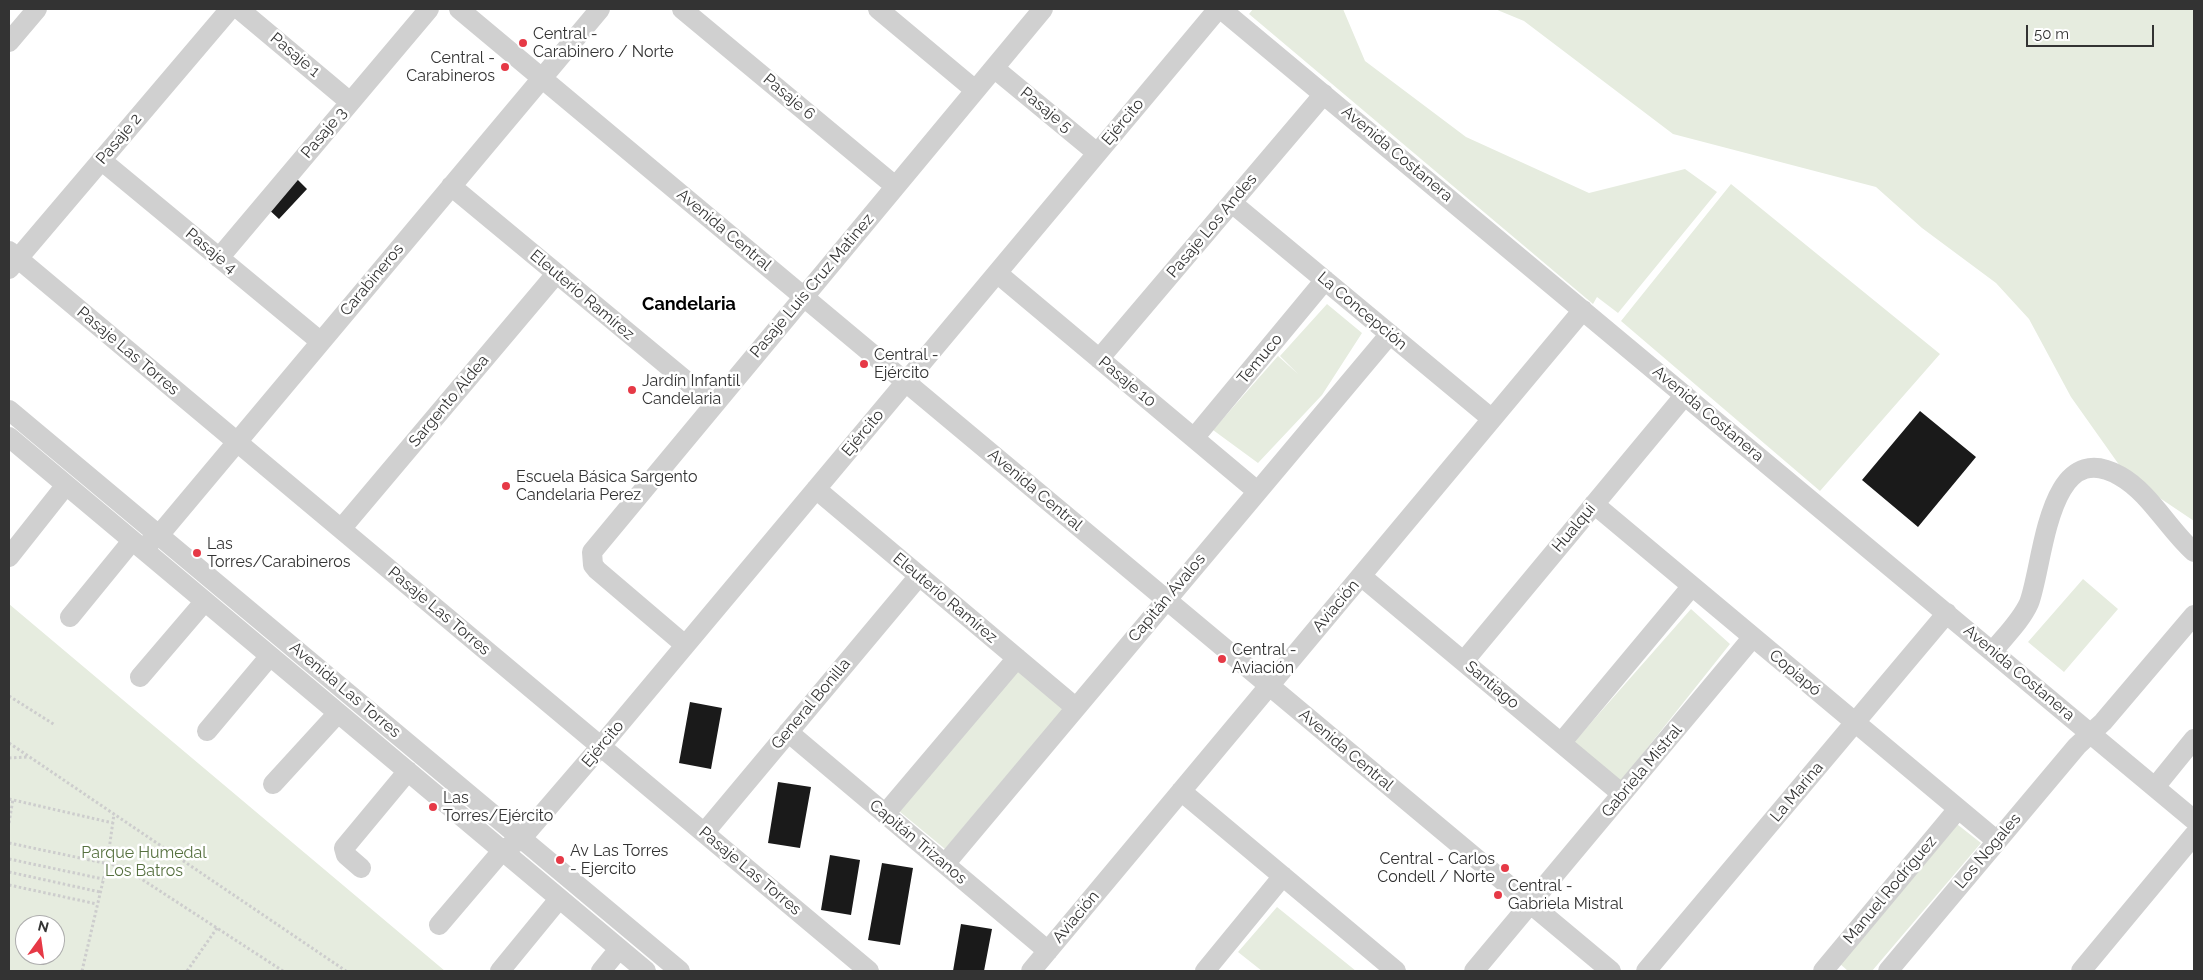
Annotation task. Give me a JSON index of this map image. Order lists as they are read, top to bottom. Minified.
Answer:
{"streets":{"street":["Pasaje 1","Pasaje 6","Pasaje 5","Ejército","Pasaje 3","Pasaje 2","Avenida Costanera","Pasaje Los Andes","Avenida Central","Pasaje 4","Carabineros","Pasaje Luís Cruz Matinez","Eleuterio Ramírez","La Concepción","Pasaje Las Torres","Temuco","Pasaje 10","Sargento Aldea","Hualqui","Capitán Ávalos","Aviación","Copiapó","Santiago","Avenida Las Torres","General Bonilla","Gabriela Mistral","La Marina","Capitán Trizanos","Los Nogales","Manuel Rodríguez"]},"crossings":[["Pasaje 1","Pasaje 3"],["Pasaje 6","Pasaje Luís Cruz Matinez"],["Pasaje 5","Ejército"],["Pasaje 5","Pasaje Luís Cruz Matinez"],["Ejército","Avenida Costanera"],["Ejército","Avenida Central"],["Ejército","Pasaje Luís Cruz Matinez"],["Ejército","Eleuterio Ramírez"],["Ejército","Pasaje Las Torres"],["Ejército","Pasaje 10"],["Ejército","Avenida Las Torres"],["Pasaje 3","Pasaje 4"],["Pasaje 2","Pasaje 4"],["Pasaje 2","Pasaje Las Torres"],["Avenida Costanera","Pasaje Los Andes"],["Avenida Costanera","Hualqui"],["Avenida Costanera","Aviación"],["Avenida Costanera","La Marina"],["Avenida Costanera","Los Nogales"],["Pasaje Los Andes","La Concepción"],["Pasaje Los Andes","Pasaje 10"],["Avenida Central","Carabineros"],["Avenida Central","Pasaje Luís Cruz Matinez"],["Avenida Central","Capitán Ávalos"],["Avenida Central","Aviación"],["Avenida Central","Gabriela Mistral"],["Pasaje 4","Carabineros"],["Carabineros","Eleuterio Ramírez"],["Carabineros","Pasaje Las Torres"],["Carabineros","Avenida Las Torres"],["Pasaje Luís Cruz Matinez","Eleuterio Ramírez"],["Eleuterio Ramírez","Sargento Aldea"],["Eleuterio Ramírez","Capitán Ávalos"],["Eleuterio Ramírez","General Bonilla"],["La Concepción","Temuco"],["La Concepción","Capitán Ávalos"],["La Concepción","Aviación"],["Pasaje Las Torres","Sargento Aldea"],["Pasaje Las Torres","General Bonilla"],["Temuco","Pasaje 10"],["Pasaje 10","Capitán Ávalos"],["Hualqui","Copiapó"],["Hualqui","Santiago"],["Capitán Ávalos","Capitán Trizanos"],["Aviación","Santiago"],["Aviación","Capitán Trizanos"],["Copiapó","Gabriela Mistral"],["Copiapó","La Marina"],["Copiapó","Los Nogales"],["Copiapó","Manuel Rodríguez"],["Santiago","Gabriela Mistral"],["General Bonilla","Capitán Trizanos"]],"districts":["Candelaria"],"parks":["Parque Humedal Los Batros"],"places":["Central - Carabinero / Norte","Central - Carabineros","Central - Ejército","Jardín Infantil Candelaria","Escuela Básica Sargento Candelaria Perez","Las Torres/Carabineros","Central - Aviación","Las Torres/Ejército","Av Las Torres - Ejercito","Central - Carlos Condell / Norte","Central - Gabriela Mistral"],"scale_bar":"50 m","north":"top"}
